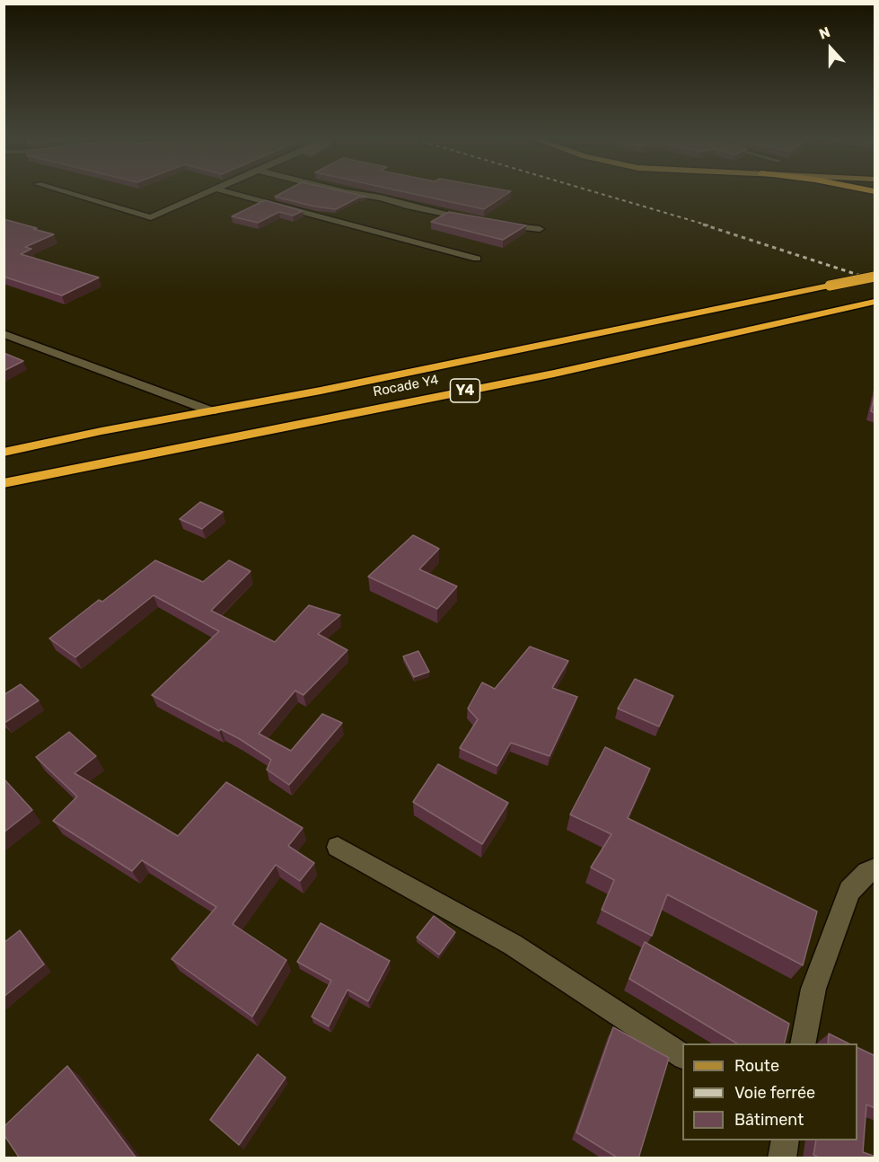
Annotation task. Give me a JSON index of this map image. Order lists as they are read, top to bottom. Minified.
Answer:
{"streets":{"highway":["Rocade Y4","Y4"]},"legend":["Route","Voie ferrée","Bâtiment"],"north":"top"}
